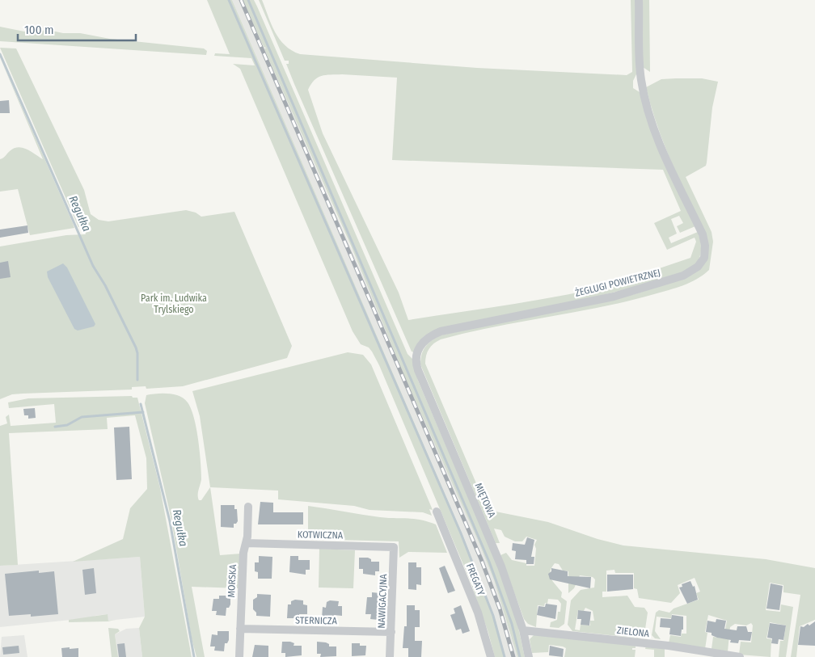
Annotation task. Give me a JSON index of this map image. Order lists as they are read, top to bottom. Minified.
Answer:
{"streets":{"street":["ŻEGLUGI POWIETRZNEJ","MIĘTOWA","KOTWICZNA","FREGATY","MORSKA","NAWIGACYJNA","STERNICZA","ZIELONA"]},"crossings":[["ŻEGLUGI POWIETRZNEJ","MIĘTOWA"],["MIĘTOWA","ZIELONA"],["KOTWICZNA","MORSKA"],["KOTWICZNA","NAWIGACYJNA"],["MORSKA","STERNICZA"],["NAWIGACYJNA","STERNICZA"]],"water":["Regułka"],"parks":["Park im. Ludwika Trylskiego"],"scale_bar":"100 m"}
